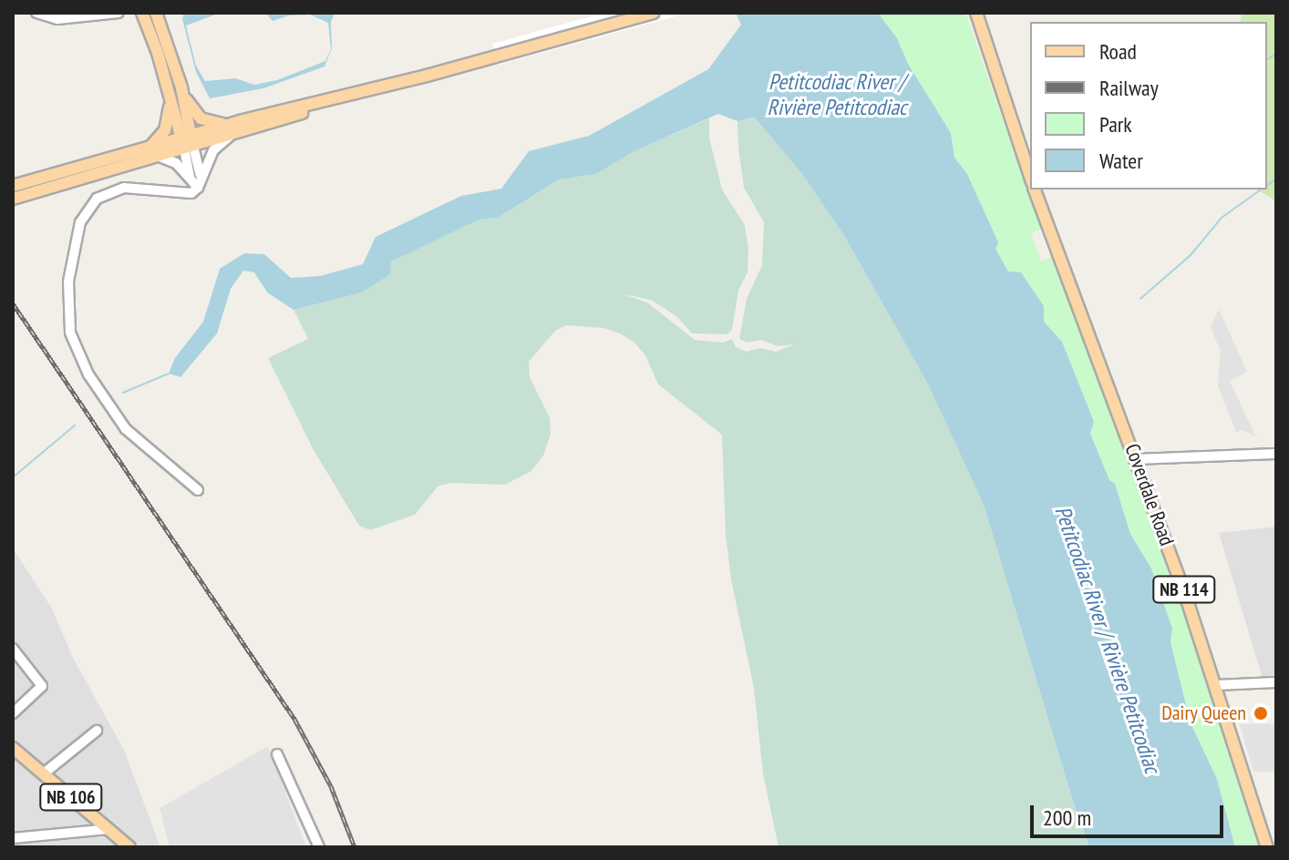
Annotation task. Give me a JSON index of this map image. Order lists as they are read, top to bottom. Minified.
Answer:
{"streets":{"main road":["Coverdale Road","NB 114","NB 106"]},"water":["Petitcodiac River / Rivière Petitcodiac"],"places":["Dairy Queen"],"legend":["Road","Railway","Park","Water"],"scale_bar":"200 m"}
